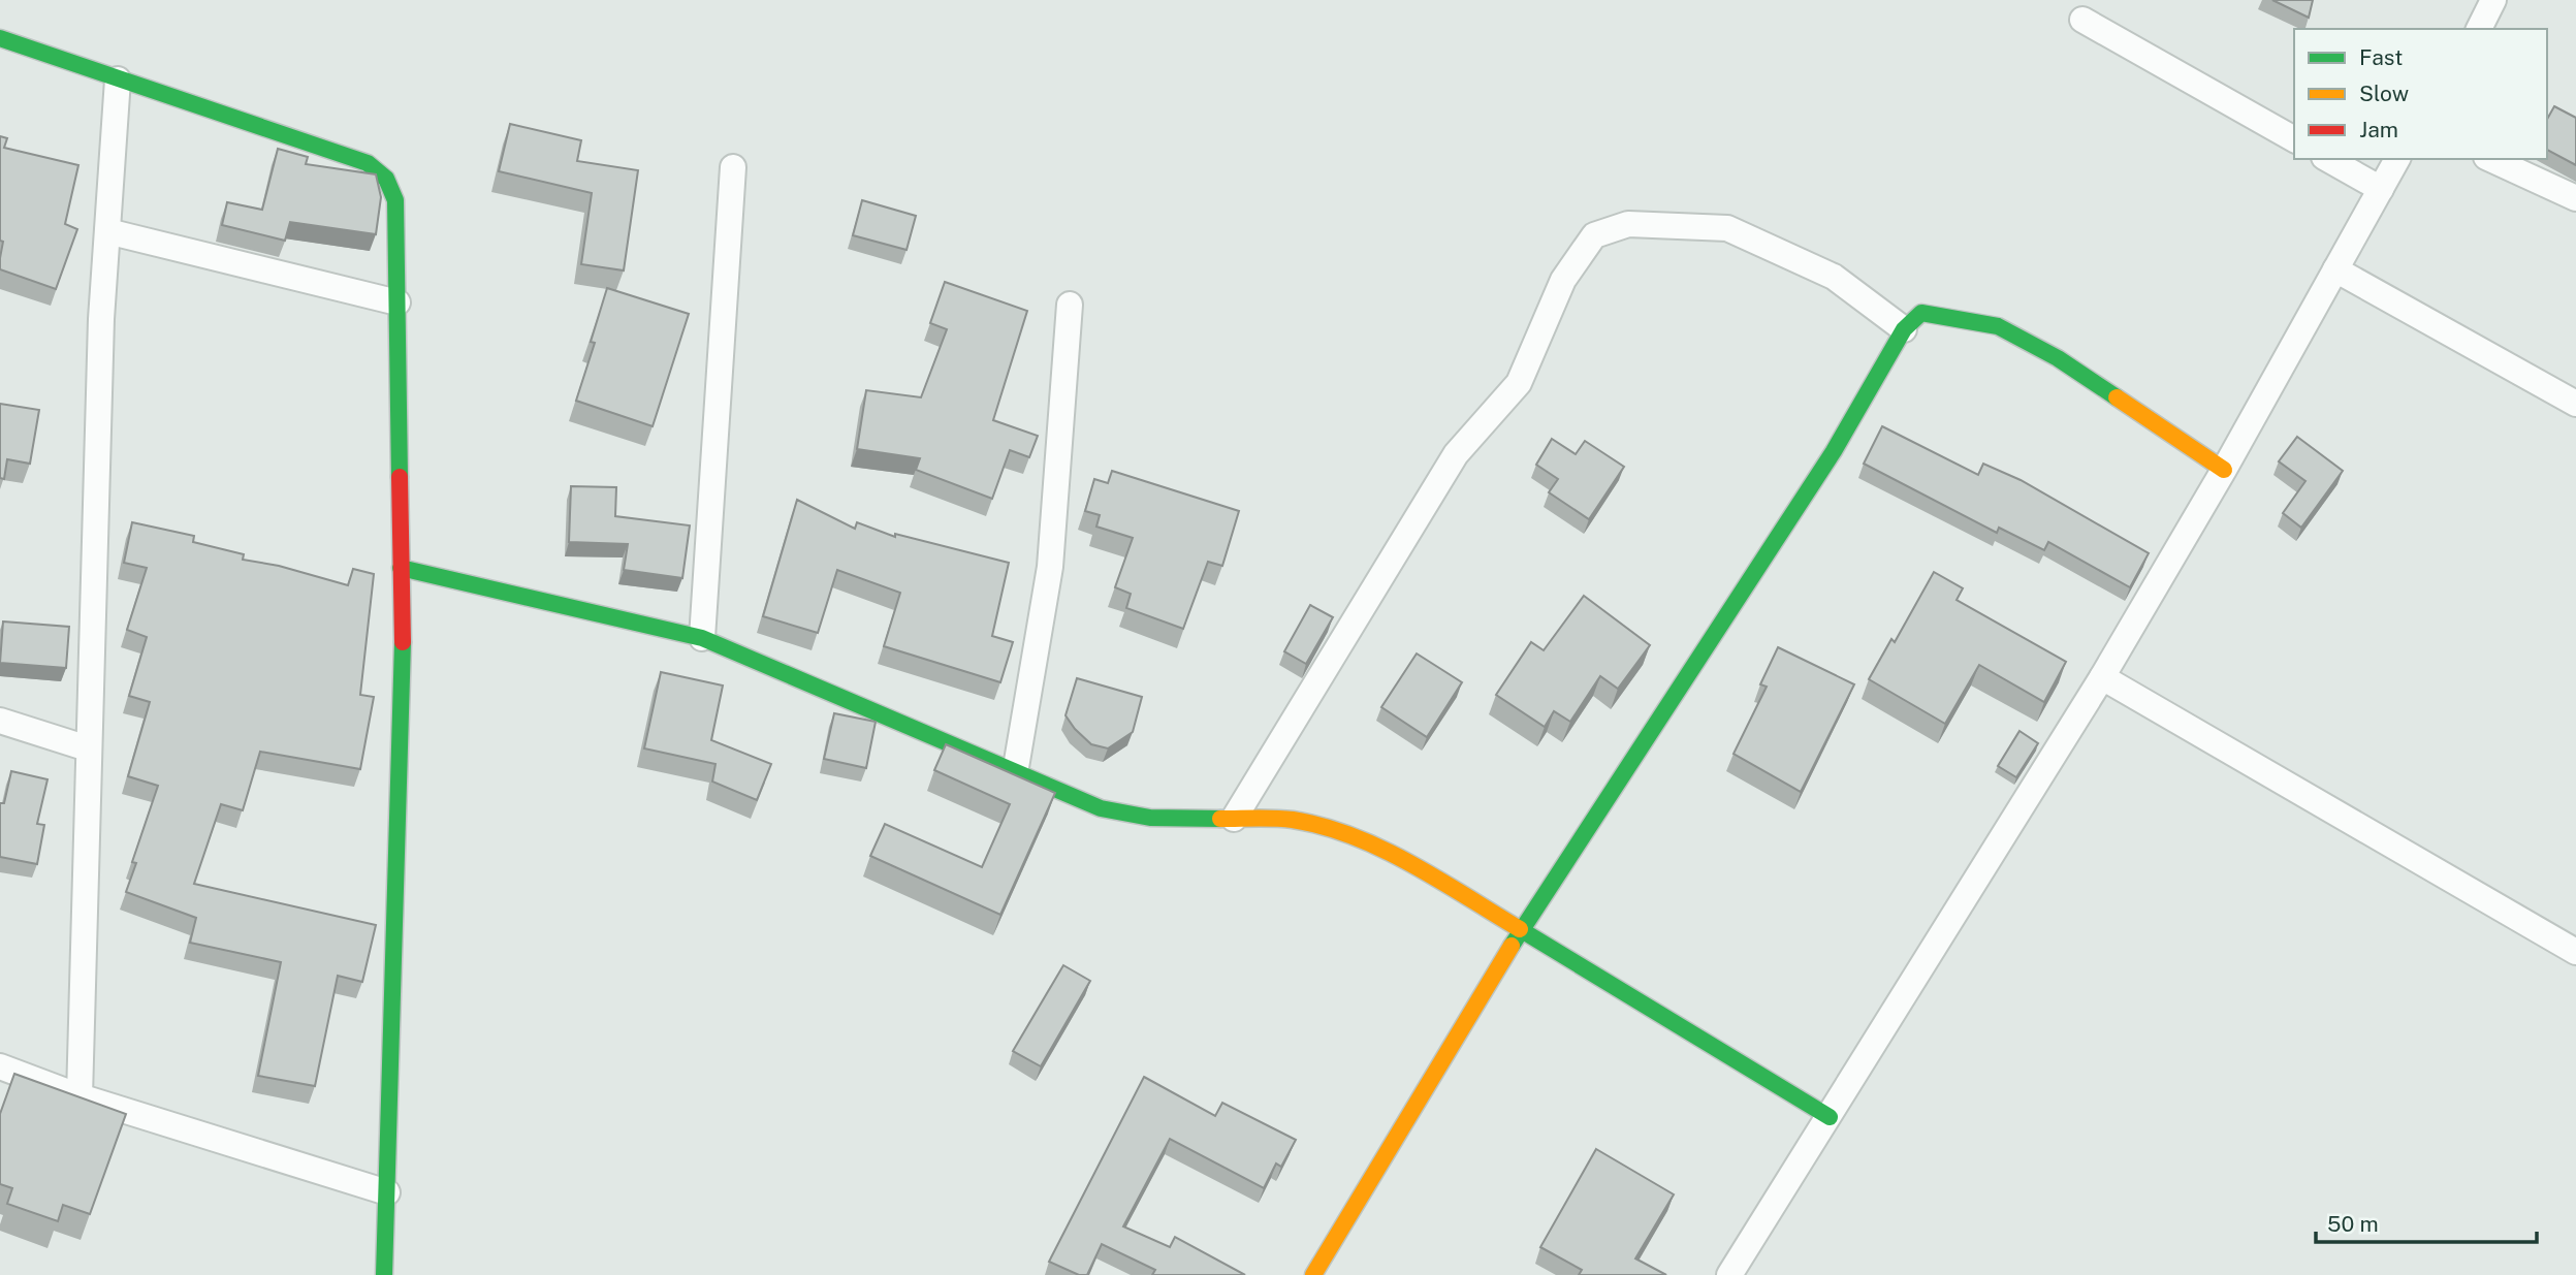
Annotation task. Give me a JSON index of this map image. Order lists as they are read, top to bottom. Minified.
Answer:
{"legend":["Fast","Slow","Jam"],"scale_bar":"50 m"}
